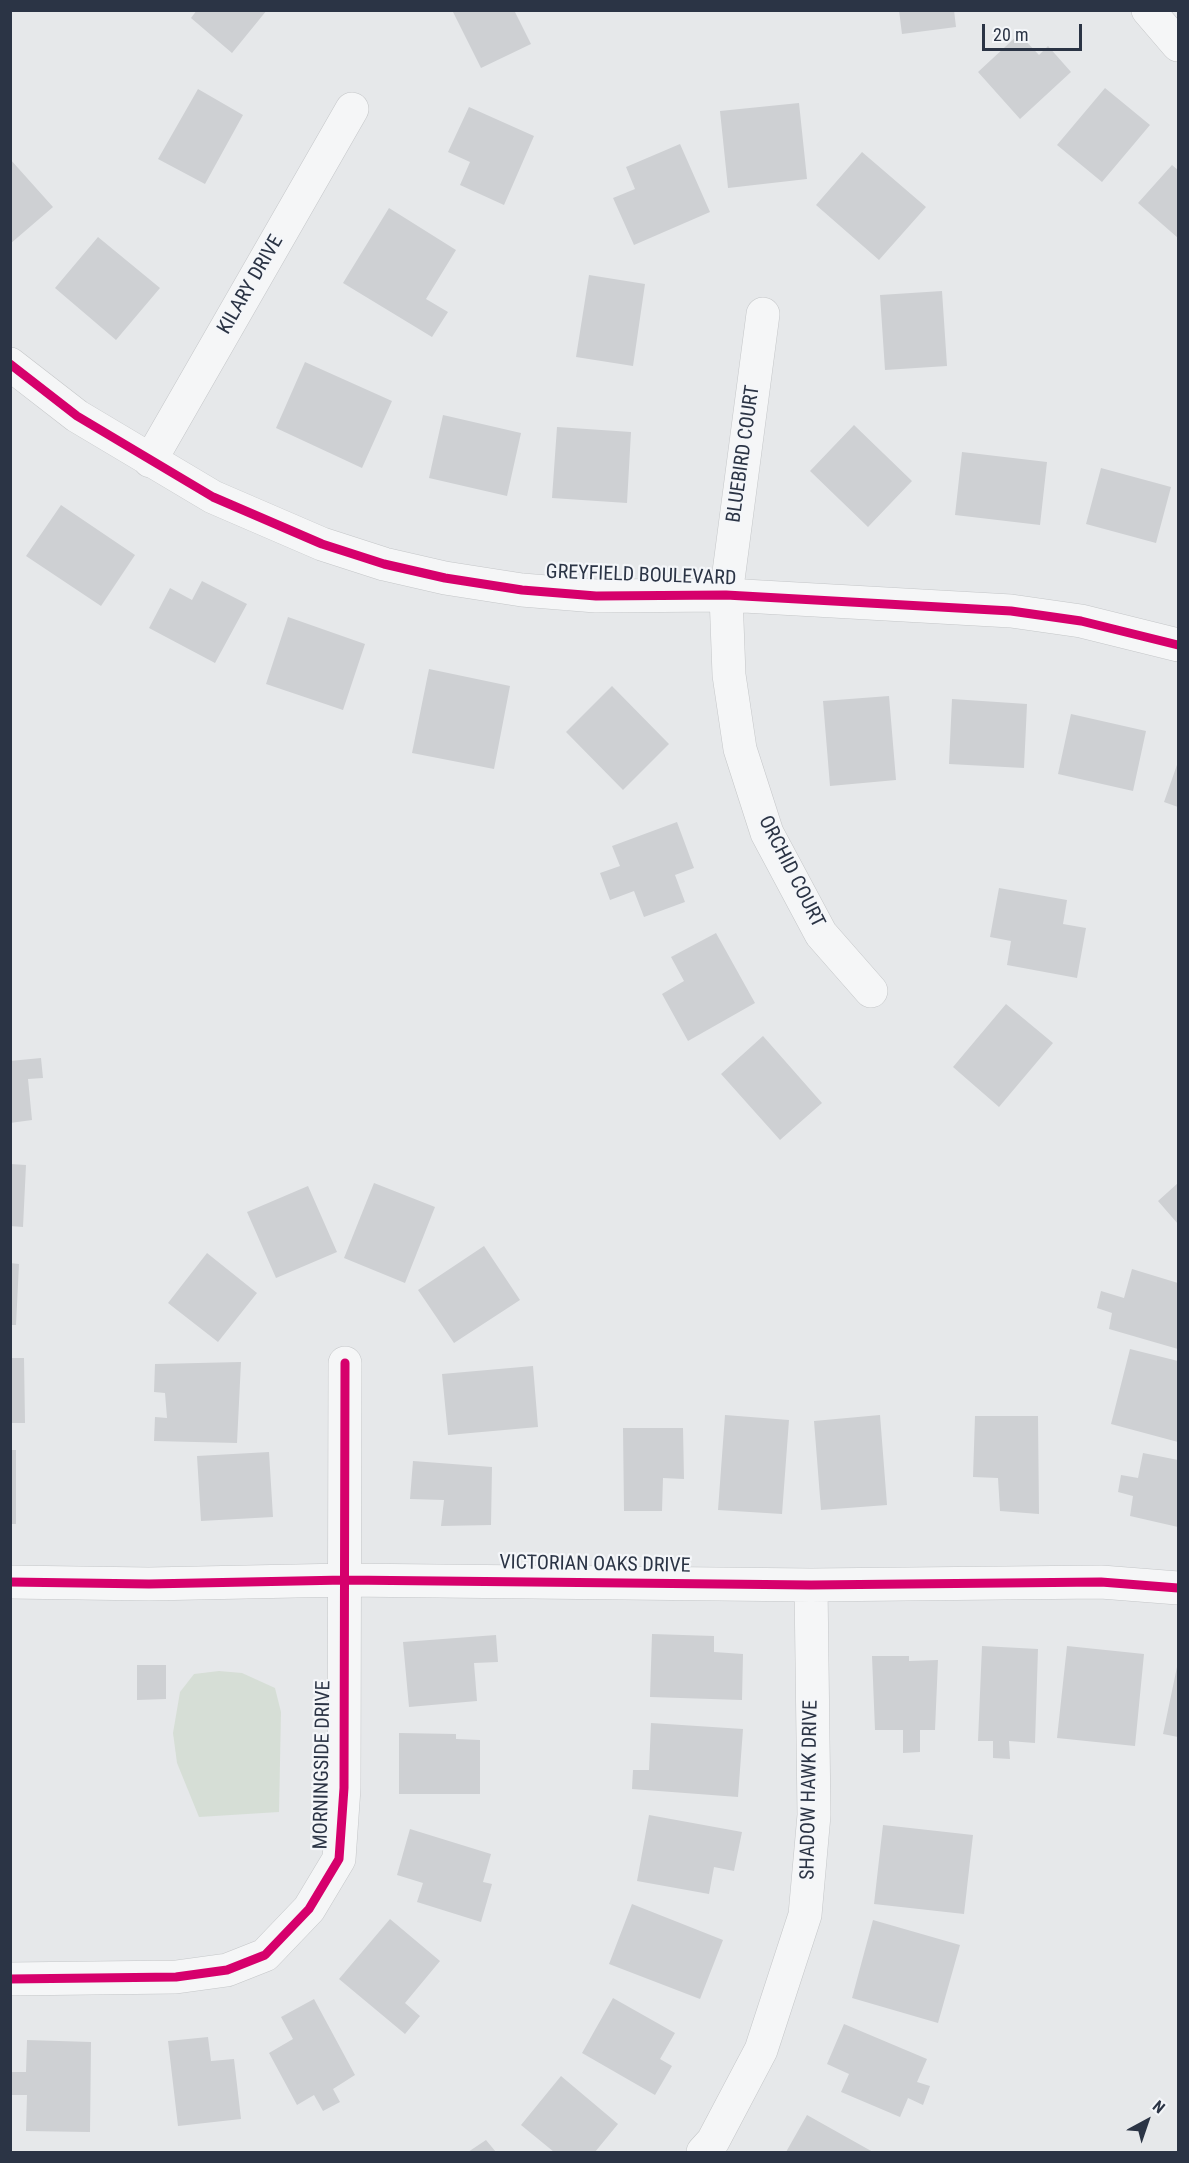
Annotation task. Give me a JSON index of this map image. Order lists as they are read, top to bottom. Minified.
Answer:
{"streets":{"street":["KILARY DRIVE","BLUEBIRD COURT","GREYFIELD BOULEVARD","ORCHID COURT","VICTORIAN OAKS DRIVE","MORNINGSIDE DRIVE","SHADOW HAWK DRIVE"]},"crossings":[["KILARY DRIVE","GREYFIELD BOULEVARD"],["BLUEBIRD COURT","GREYFIELD BOULEVARD"],["BLUEBIRD COURT","ORCHID COURT"],["GREYFIELD BOULEVARD","ORCHID COURT"],["VICTORIAN OAKS DRIVE","MORNINGSIDE DRIVE"],["VICTORIAN OAKS DRIVE","SHADOW HAWK DRIVE"]],"scale_bar":"20 m","north":"top right"}
